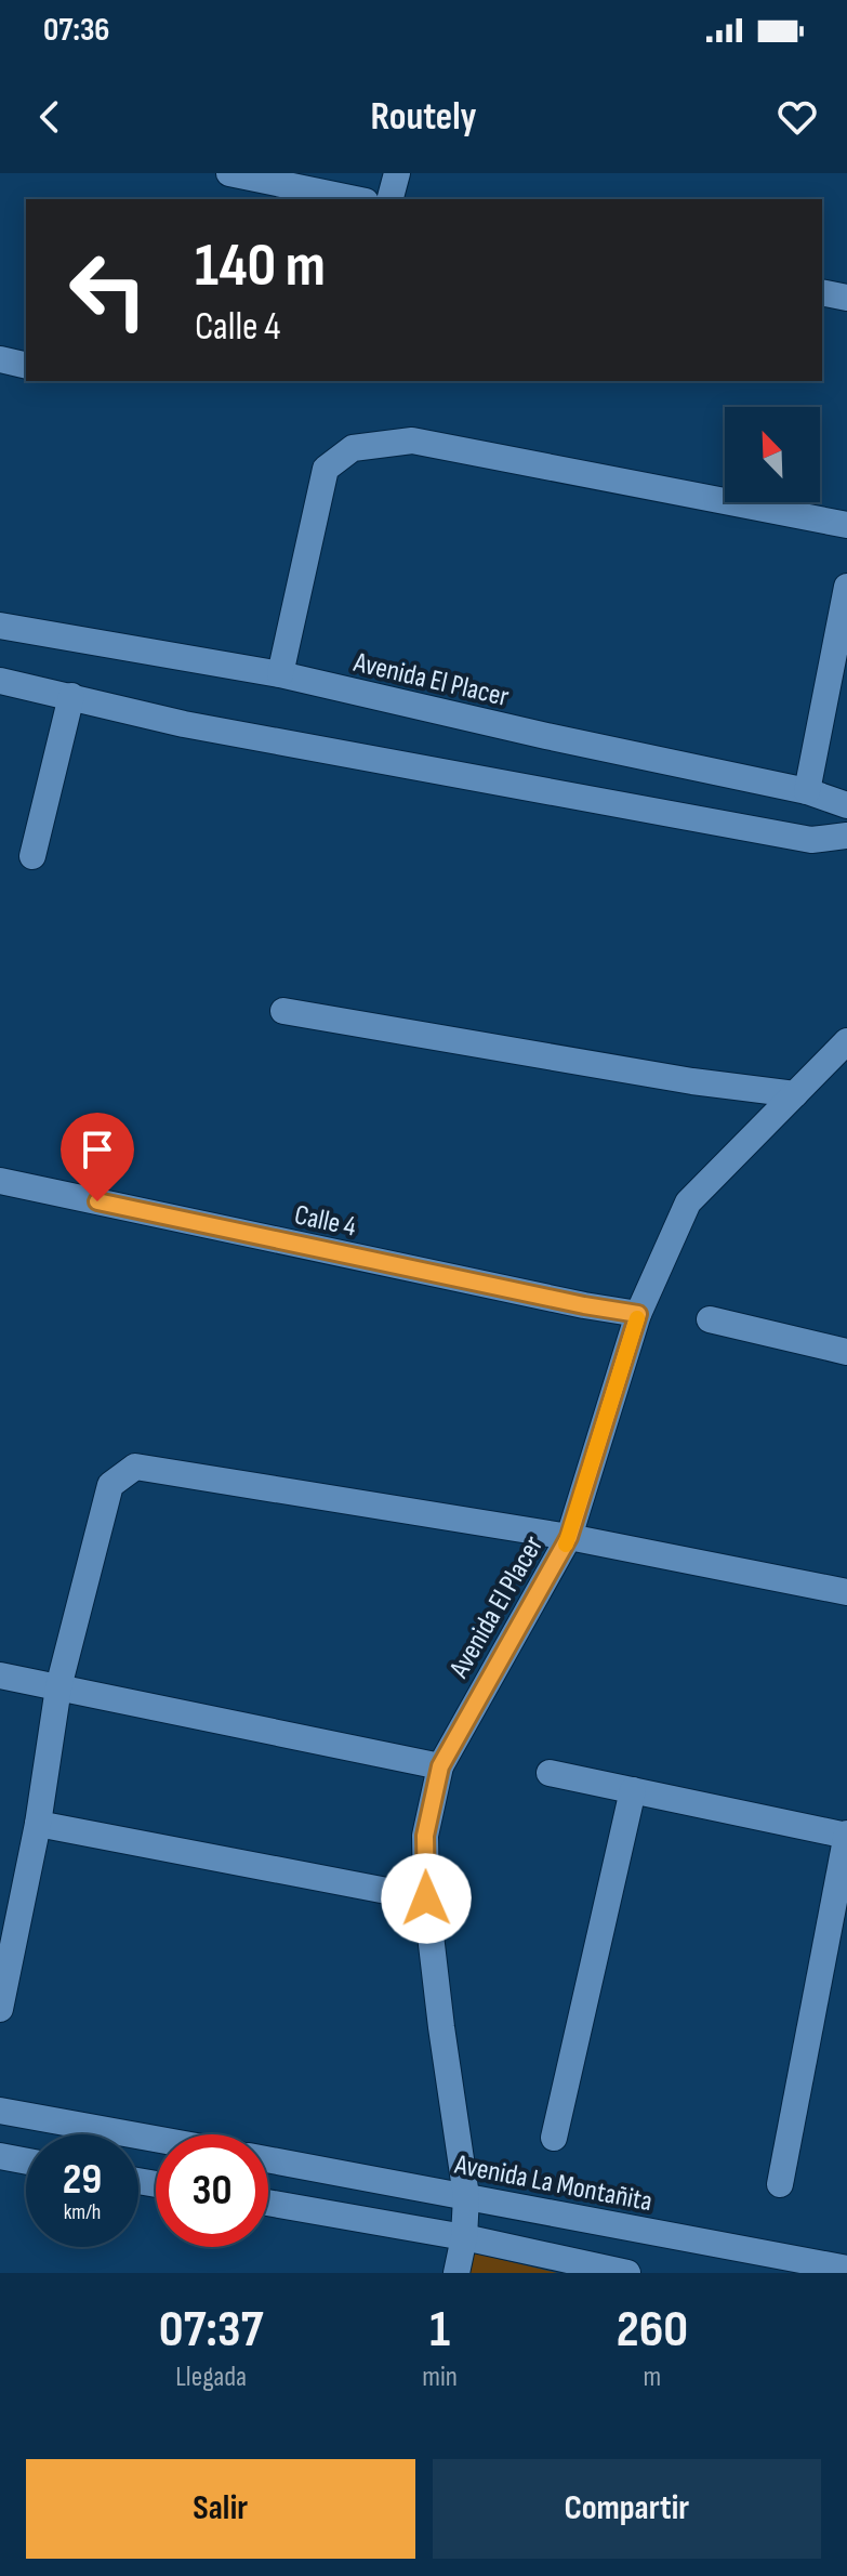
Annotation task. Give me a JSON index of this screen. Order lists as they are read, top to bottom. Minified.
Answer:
{"streets":{"street":["Avenida El Placer","Calle 4","Avenida La Montañita"]},"crossings":[["Avenida El Placer","Calle 4"],["Avenida El Placer","Avenida La Montañita"]],"north":"top left","page":{"status":"07:36","header":"Routely","turn":["140 m","Calle 4"],"speed":"29 km/h","limit":"30","eta":["07:37","Llegada","1","min","260","m"],"buttons":["Salir","Compartir"]}}
